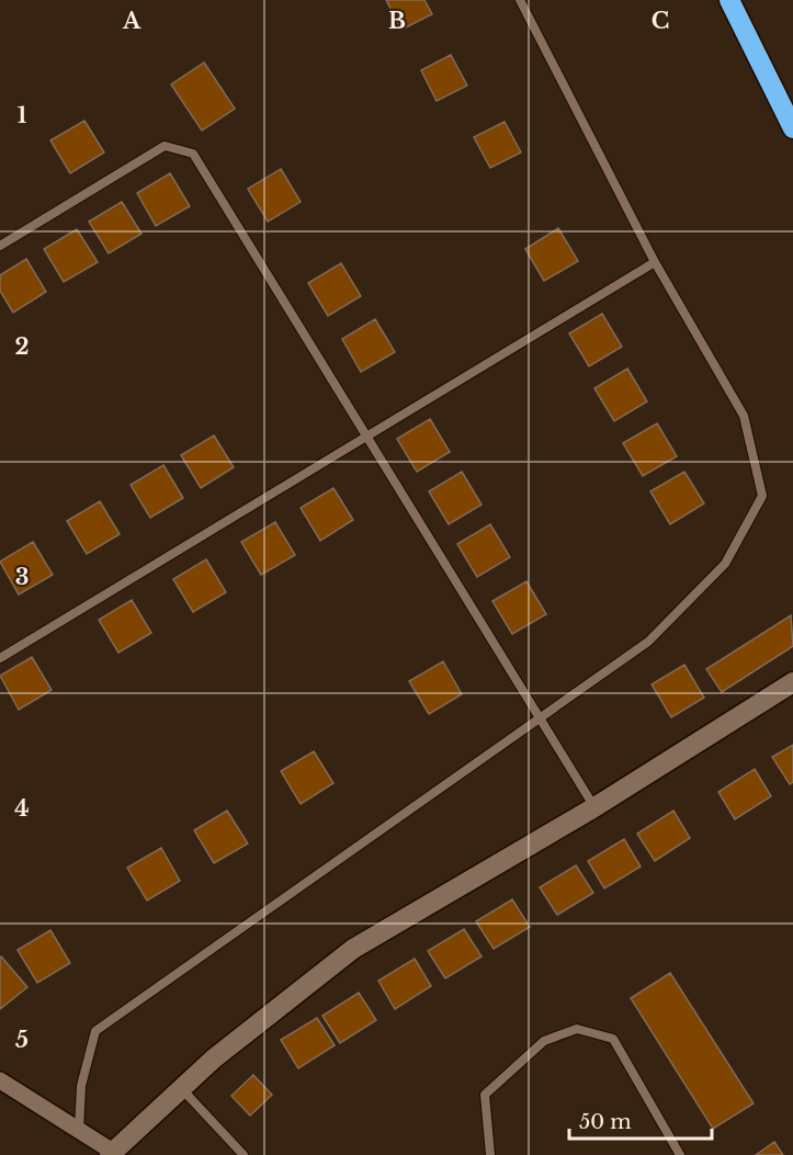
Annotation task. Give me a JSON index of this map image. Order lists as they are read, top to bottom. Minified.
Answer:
{"scale_bar":"50 m","grid":{"columns":["A","B","C"],"rows":["1","2","3","4","5"]}}
